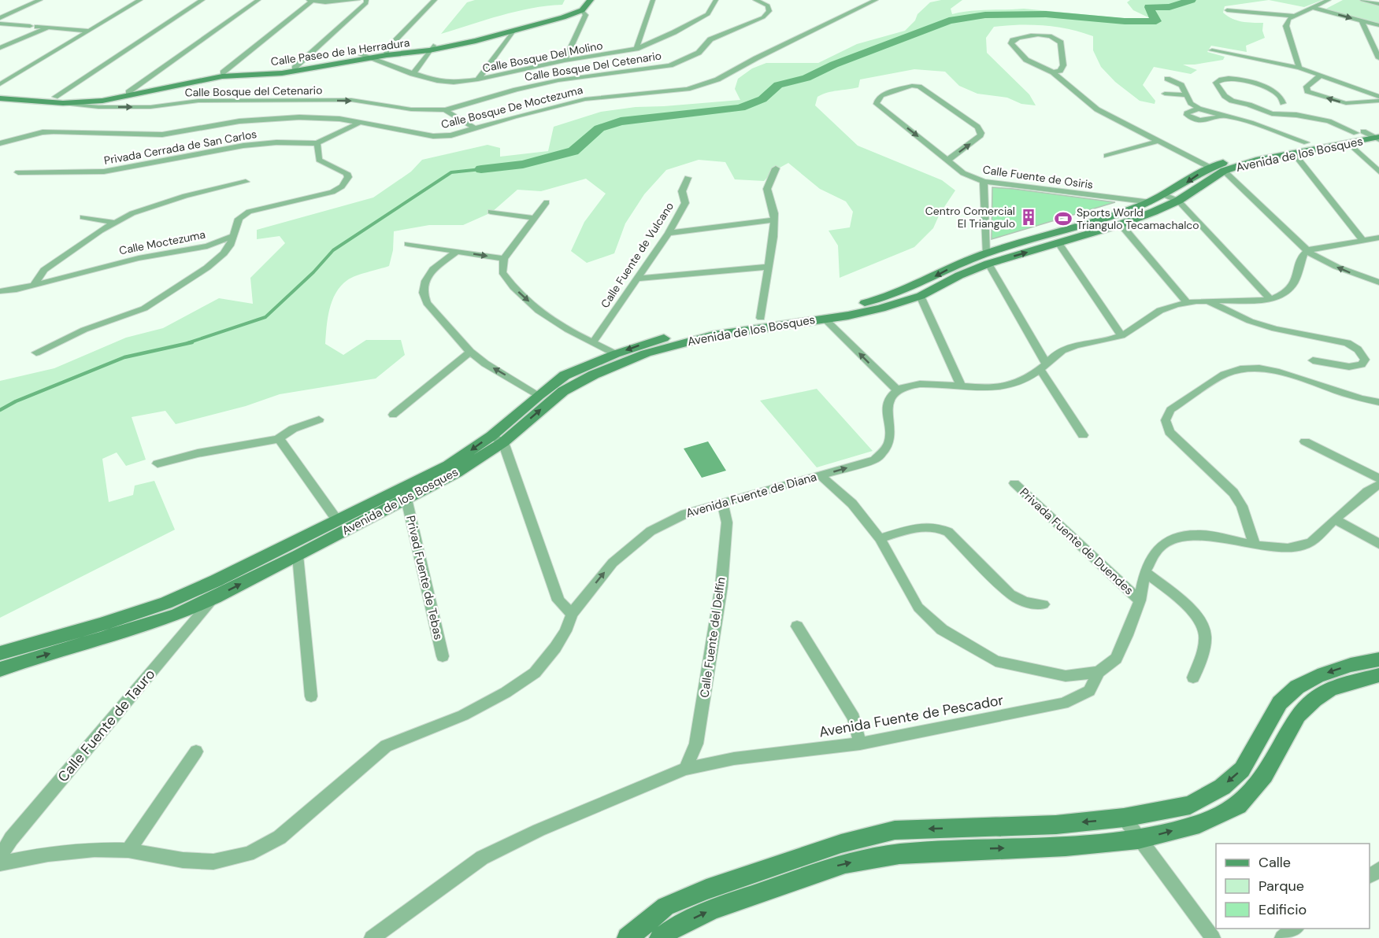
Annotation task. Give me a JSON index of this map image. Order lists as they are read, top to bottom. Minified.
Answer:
{"streets":{"main road":["Calle Paseo de la Herradura","Avenida de los Bosques"],"street":["Calle Bosque Del Molino","Calle Bosque Del Cetenario","Calle Bosque del Cetenario","Calle Bosque De Moctezuma","Privada Cerrada de San Carlos","Calle Fuente de Osiris","Calle Moctezuma","Calle Fuente de Vulcano","Avenida Fuente de Diana","Privada Fuente de Duendes","Privad Fuente de Tebas","Calle Fuente del Delfín","Avenida Fuente de Pescador","Calle Fuente de Tauro"]},"crossings":[["Calle Paseo de la Herradura","Calle Bosque Del Molino"],["Calle Paseo de la Herradura","Calle Bosque del Cetenario"],["Calle Bosque Del Cetenario","Calle Bosque del Cetenario"],["Avenida de los Bosques","Calle Fuente de Osiris"],["Avenida de los Bosques","Privad Fuente de Tebas"],["Avenida de los Bosques","Calle Fuente de Tauro"],["Avenida Fuente de Diana","Calle Fuente del Delfín"],["Privada Fuente de Duendes","Avenida Fuente de Pescador"],["Calle Fuente del Delfín","Avenida Fuente de Pescador"]],"one_way":["Calle Bosque del Cetenario"],"places":{"building":["Centro Comercial El Triangulo"],"sports":["Sports World Triangulo Tecamachalco"]},"legend":["Calle","Parque","Edificio"]}
